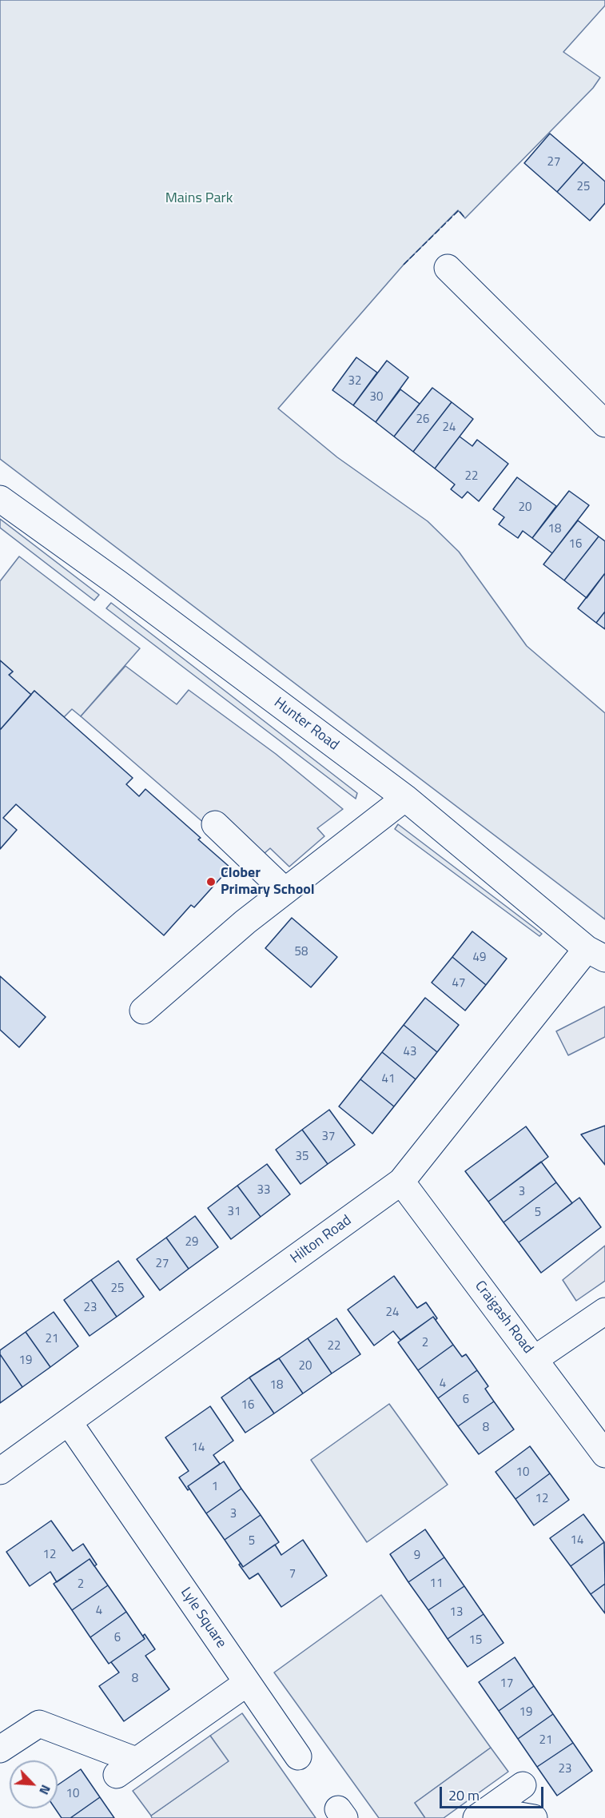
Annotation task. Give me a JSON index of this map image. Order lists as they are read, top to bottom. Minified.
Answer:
{"streets":{"street":["Hunter Road","Hilton Road","Craigash Road","Lyle Square"]},"crossings":[["Hunter Road","Hilton Road"],["Hilton Road","Craigash Road"],["Hilton Road","Lyle Square"]],"parks":["Mains Park"],"places":["Clober Primary School"],"house_numbers":["27","25","32","30","26","24","22","20","18","16","58","49","47","43","41","37","35","33","3","31","5","29","27","25","23","24","21","2","22","19","20","4","18","6","16","8","14","10","1","12","3","14","5","12","9","7","11","2","4","13","6","15","8","17","19","21","23","10"],"scale_bar":"20 m","north":"bottom right"}
